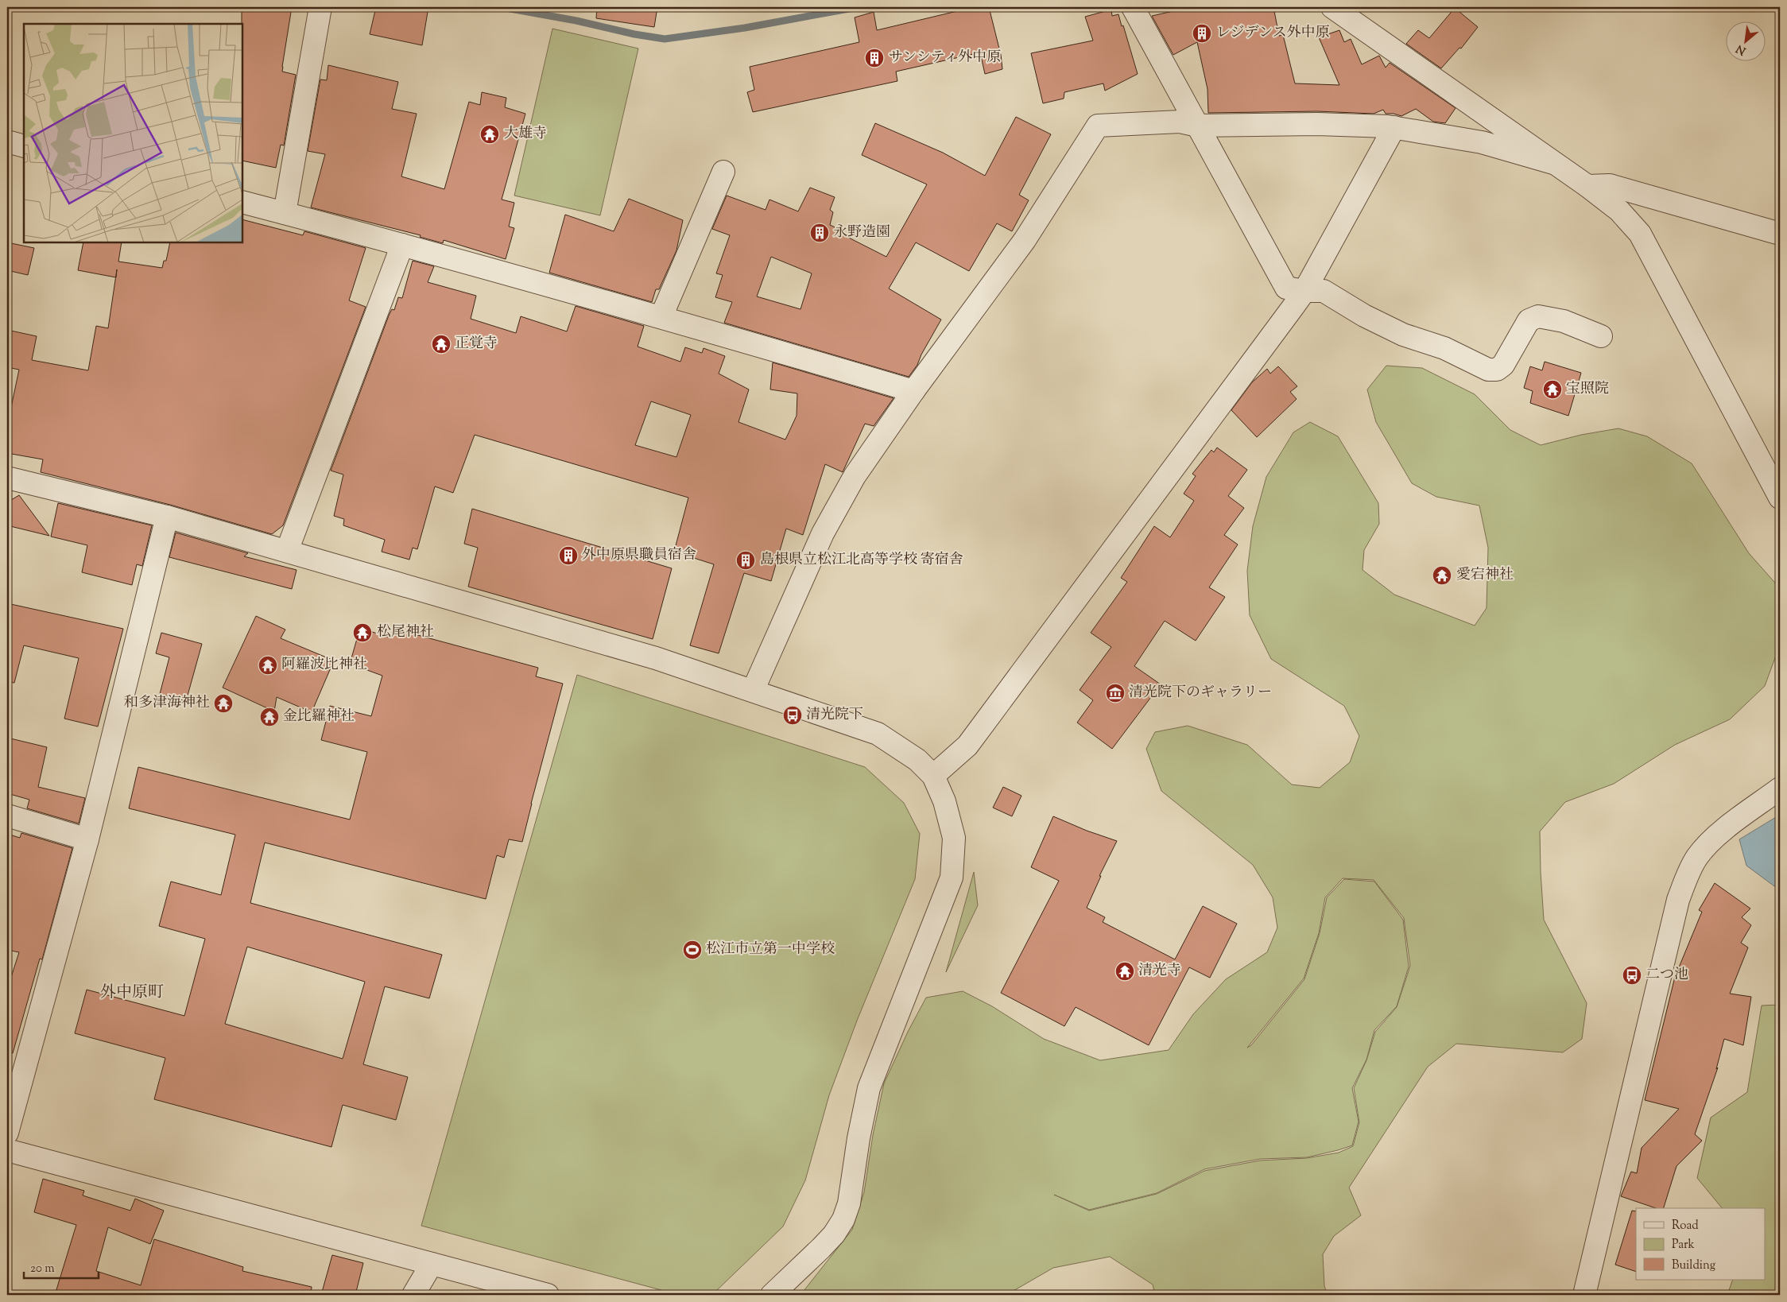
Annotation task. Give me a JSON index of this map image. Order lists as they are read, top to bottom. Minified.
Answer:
{"districts":["外中原町"],"places":{"building":["レジデンス外中原","サンシティ外中原","永野造園","外中原県職員宿舎","島根県立松江北高等学校 寄宿舎"],"temple":["大雄寺","正覚寺","宝照院","愛宕神社","松尾神社","阿羅波比神社","和多津海神社","金比羅神社","清光寺"],"museum":["清光院下のギャラリー"],"bus stop":["清光院下","二つ池"],"sports":["松江市立第一中学校"]},"legend":["Road","Park","Building"],"scale_bar":"20 m","north":"bottom left"}
